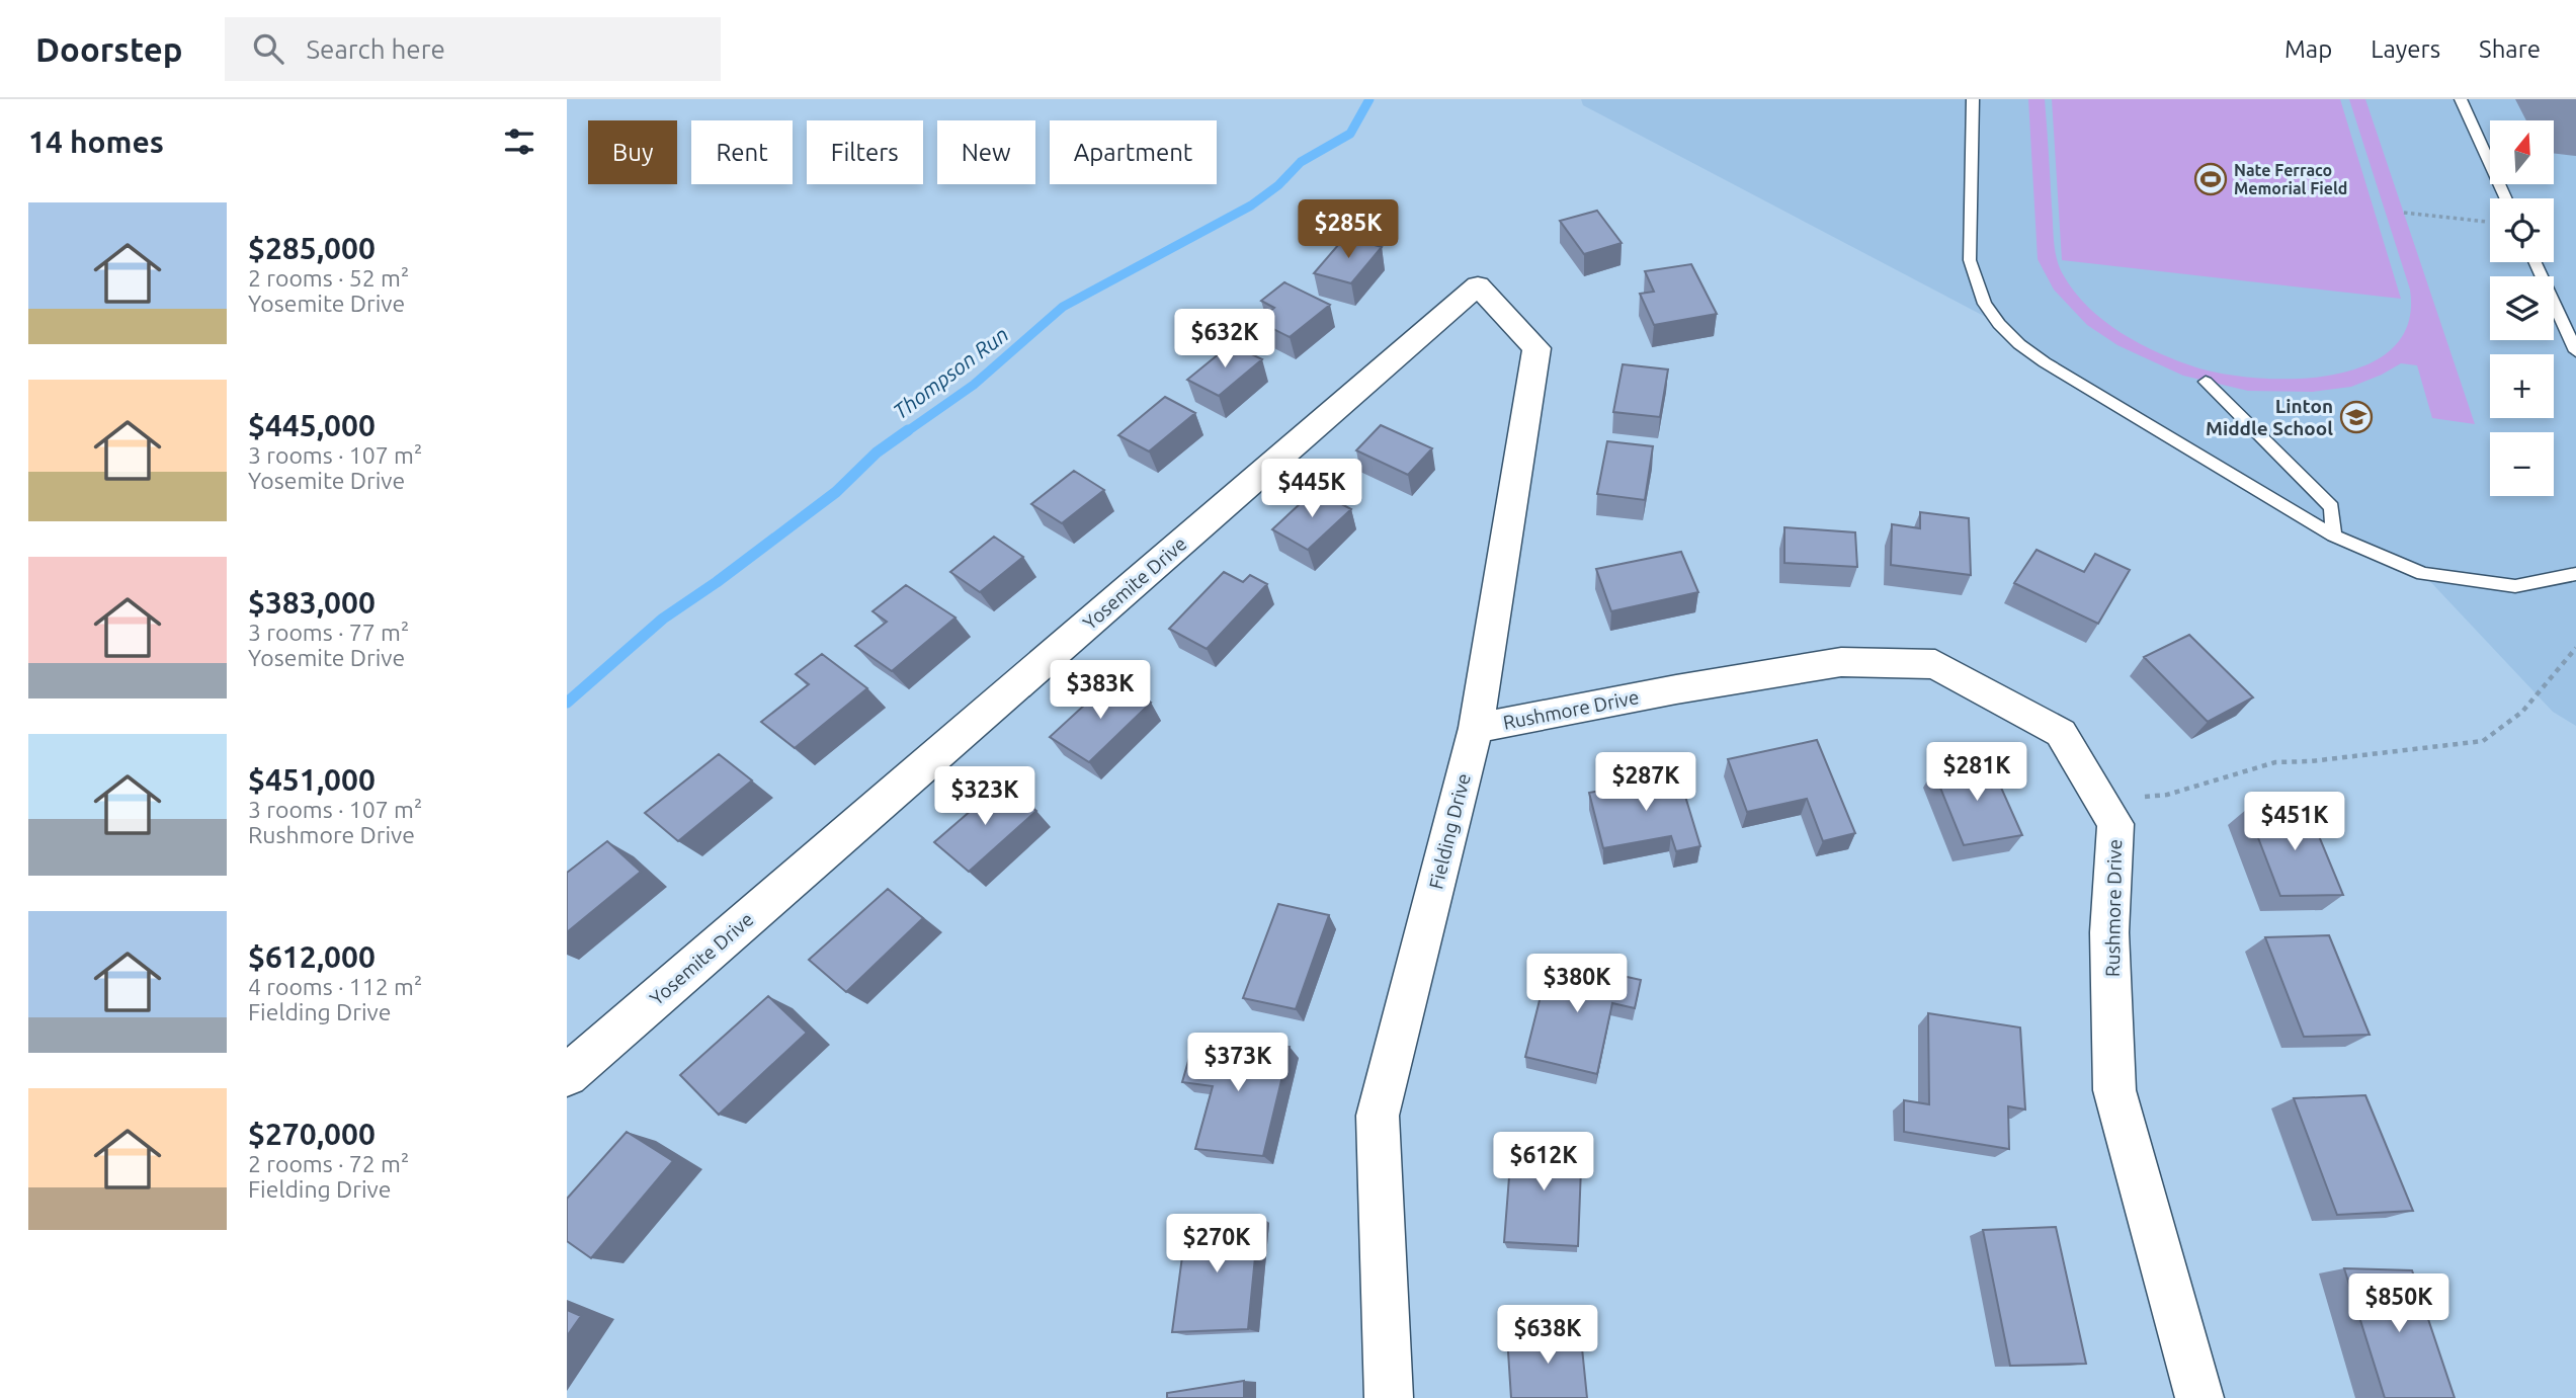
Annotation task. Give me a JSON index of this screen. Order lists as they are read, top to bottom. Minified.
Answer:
{"streets":{"street":["Yosemite Drive","Rushmore Drive","Fielding Drive"]},"crossings":[["Yosemite Drive","Fielding Drive"],["Rushmore Drive","Fielding Drive"]],"water":["Thompson Run"],"places":{"sports":["Nate Ferraco Memorial Field"],"school or university":["Linton Middle School"]},"north":"top","page":{"header":"Doorstep","search":"Search here","nav":["Map","Layers","Share"],"heading":"14 homes","map_buttons":["+","−"],"chip":["Buy","Rent","Filters","New","Apartment"],"list":[{"name":"$285,000","note":"2 rooms · 52 m² · Yosemite Drive"},{"name":"$445,000","note":"3 rooms · 107 m² · Yosemite Drive"},{"name":"$383,000","note":"3 rooms · 77 m² · Yosemite Drive"},{"name":"$451,000","note":"3 rooms · 107 m² · Rushmore Drive"},{"name":"$612,000","note":"4 rooms · 112 m² · Fielding Drive"},{"name":"$270,000","note":"2 rooms · 72 m² · Fielding Drive"}],"price":["$285K","$632K","$445K","$383K","$281K","$287K","$323K","$451K","$380K","$373K","$612K","$270K","$850K","$638K"]}}
